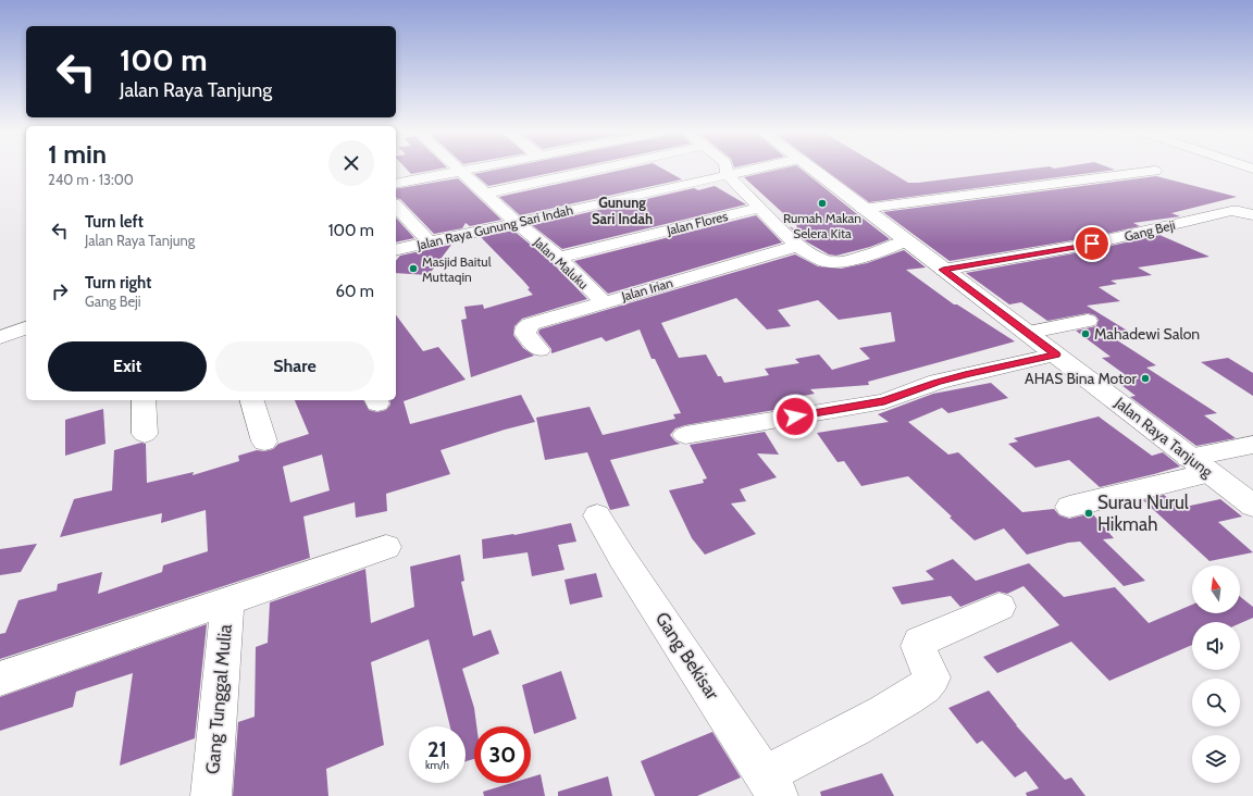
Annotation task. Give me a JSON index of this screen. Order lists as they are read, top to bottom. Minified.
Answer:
{"streets":{"street":["Jalan Flores","Jalan Raya Gunung Sari Indah","Gang Beji","Jalan Maluku","Jalan Irian","Jalan Raya Tanjung","Gang Bekisar","Gang Tunggal Mulia"]},"crossings":[["Jalan Flores","Jalan Maluku"],["Jalan Raya Gunung Sari Indah","Jalan Maluku"],["Gang Beji","Jalan Raya Tanjung"],["Jalan Maluku","Jalan Irian"]],"districts":["Gunung Sari Indah"],"places":["Rumah Makan Selera Kita","Masjid Baitul Muttaqin","Mahadewi Salon","AHAS Bina Motor","Surau Nurul Hikmah"],"north":"top","page":{"turn":["100 m","Jalan Raya Tanjung"],"heading":["1 min","240 m · 13:00"],"list":[{"name":"Turn left","note":"Jalan Raya Tanjung","value":"100 m"},{"name":"Turn right","note":"Gang Beji","value":"60 m"}],"buttons":["Exit","Share"],"speed":"21 km/h","limit":"30"}}
